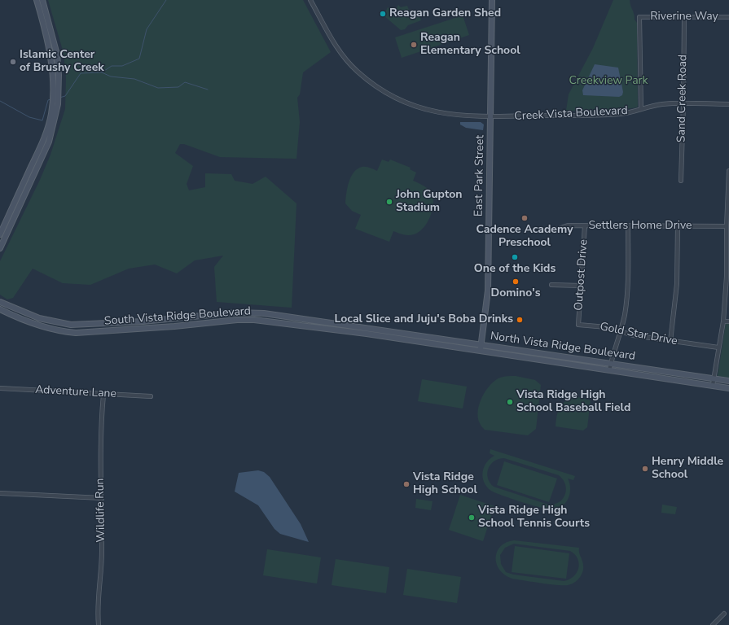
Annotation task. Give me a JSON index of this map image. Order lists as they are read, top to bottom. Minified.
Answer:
{"streets":{"street":["Riverine Way","Sand Creek Road","Creek Vista Boulevard","East Park Street","Settlers Home Drive","Outpost Drive","South Vista Ridge Boulevard","Gold Star Drive","North Vista Ridge Boulevard","Adventure Lane","Wildlife Run"]},"crossings":[["Riverine Way","Sand Creek Road"],["Riverine Way","Creek Vista Boulevard"],["Sand Creek Road","Creek Vista Boulevard"],["Creek Vista Boulevard","East Park Street"],["East Park Street","North Vista Ridge Boulevard"],["Settlers Home Drive","Outpost Drive"],["Outpost Drive","Gold Star Drive"],["South Vista Ridge Boulevard","North Vista Ridge Boulevard"],["Adventure Lane","Wildlife Run"]],"parks":["Creekview Park"],"places":["Reagan Garden Shed","Reagan Elementary School","Islamic Center of Brushy Creek","John Gupton Stadium","Cadence Academy Preschool","One of the Kids","Domino's","Local Slice and Juju's Boba Drinks","Vista Ridge High School Baseball Field","Henry Middle School","Vista Ridge High School","Vista Ridge High School Tennis Courts"]}
